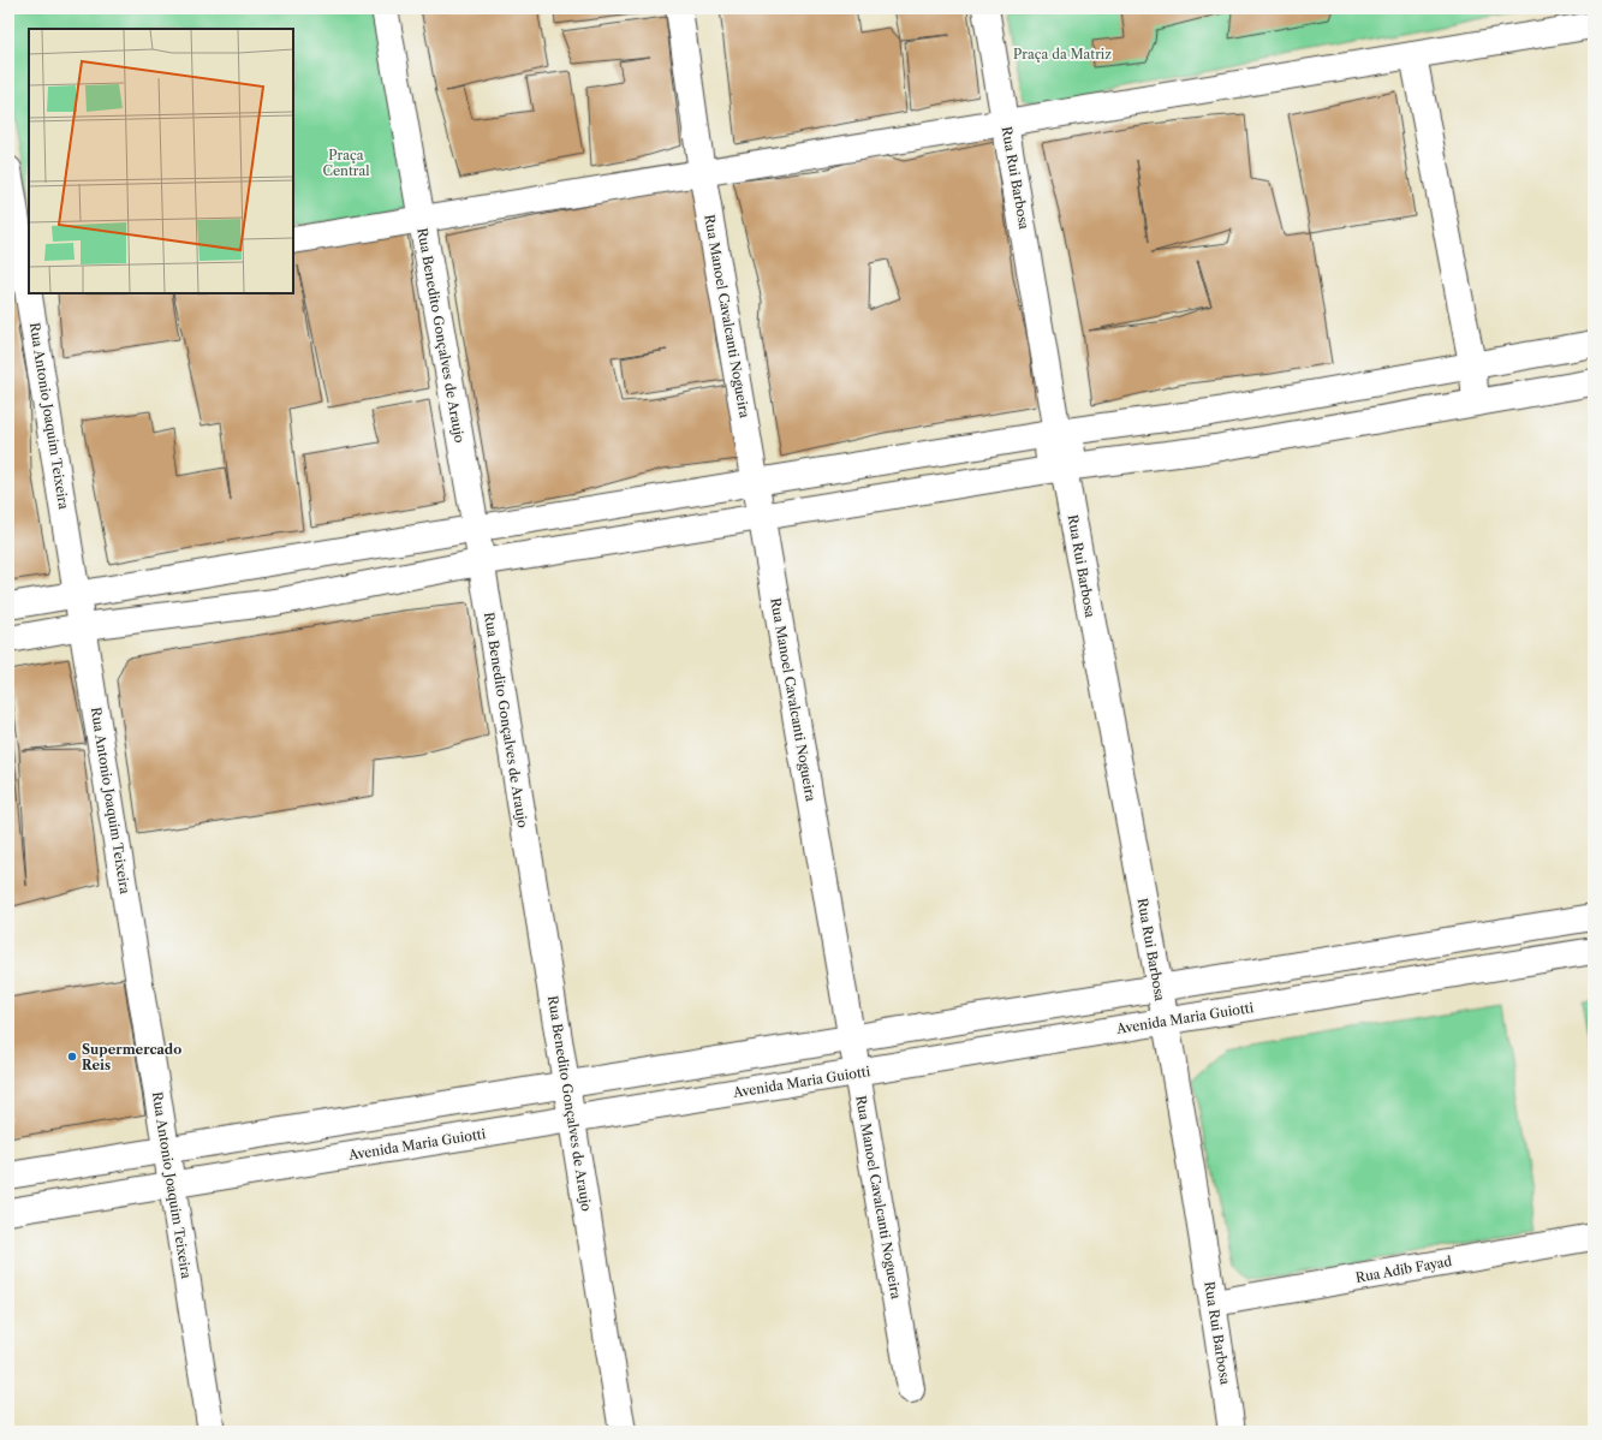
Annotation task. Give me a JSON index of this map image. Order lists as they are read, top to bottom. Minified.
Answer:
{"streets":{"street":["Rua Rui Barbosa","Rua Manoel Cavalcanti Nogueira","Rua Benedito Gonçalves de Araujo","Rua Antonio Joaquim Teixeira","Avenida Maria Guiotti","Rua Adib Fayad"]},"crossings":[["Rua Rui Barbosa","Avenida Maria Guiotti"],["Rua Rui Barbosa","Rua Adib Fayad"],["Rua Manoel Cavalcanti Nogueira","Avenida Maria Guiotti"],["Rua Benedito Gonçalves de Araujo","Avenida Maria Guiotti"],["Rua Antonio Joaquim Teixeira","Avenida Maria Guiotti"]],"parks":["Praça da Matriz","Praça Central"],"places":["Supermercado Reis"]}
